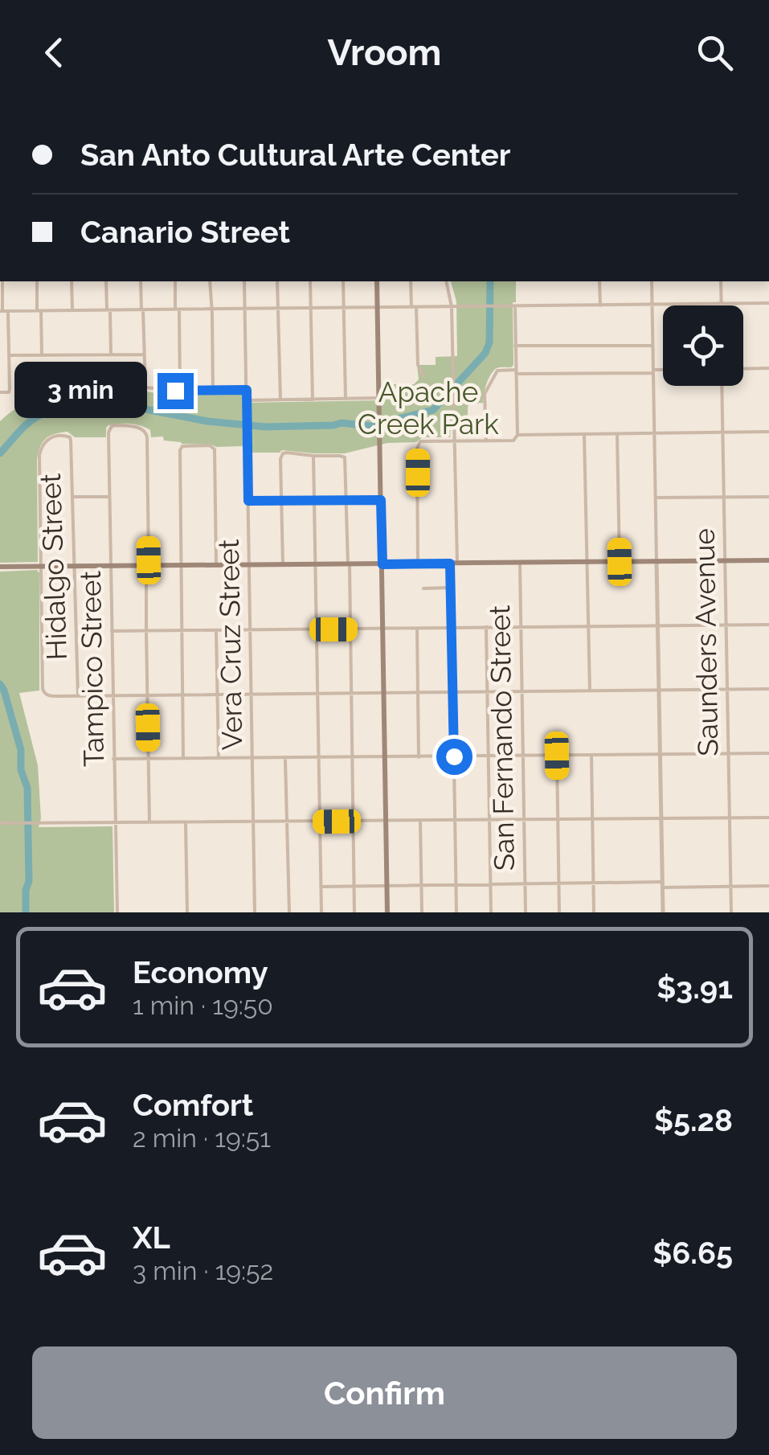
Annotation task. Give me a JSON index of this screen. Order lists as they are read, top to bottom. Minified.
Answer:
{"streets":{"street":["Hidalgo Street","Saunders Avenue","Vera Cruz Street","Tampico Street","San Fernando Street"]},"parks":["Apache Creek Park"],"page":{"header":"Vroom","banner":["San Anto Cultural Arte Center","Canario Street"],"bubble":"3 min","list":[{"name":"Economy","note":"1 min · 19:50","value":"$3.91"},{"name":"Comfort","note":"2 min · 19:51","value":"$5.28"},{"name":"XL","note":"3 min · 19:52","value":"$6.65"}],"buttons":"Confirm"}}
